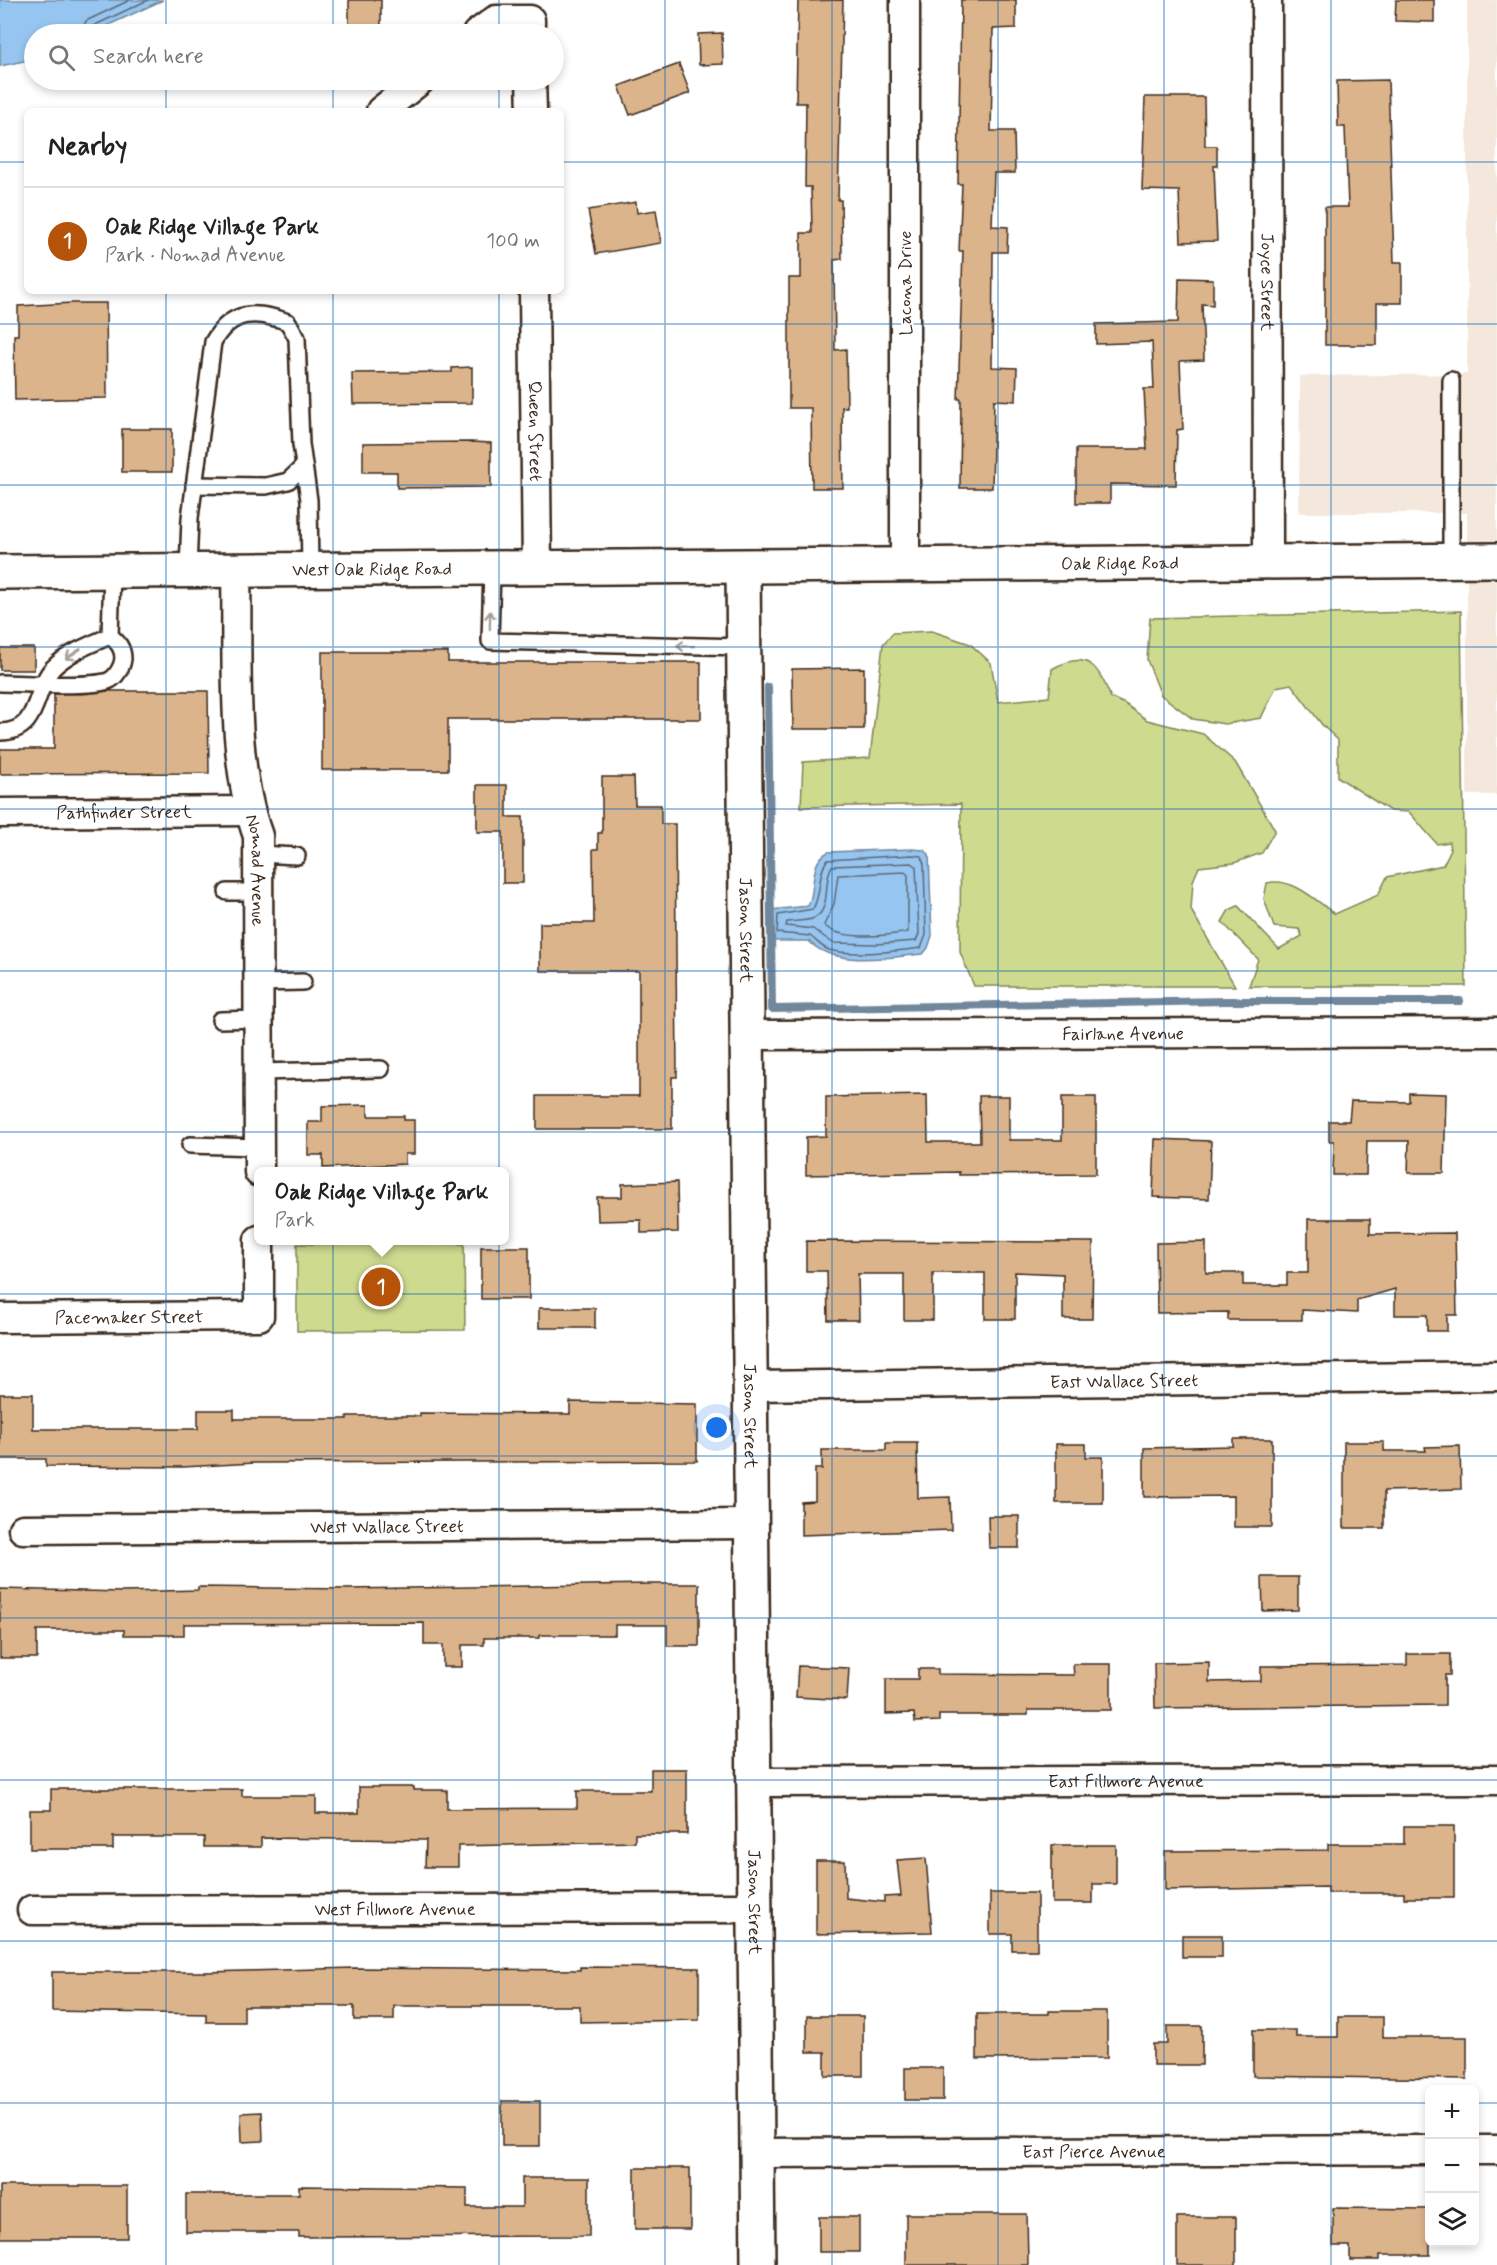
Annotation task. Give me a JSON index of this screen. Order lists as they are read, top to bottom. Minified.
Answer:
{"streets":{"street":["Joyce Street","Lacona Drive","Queen Street","Oak Ridge Road","West Oak Ridge Road","Pathfinder Street","Nomad Avenue","Jason Street","Fairlane Avenue","Pacemaker Street","East Wallace Street","West Wallace Street","East Fillmore Avenue","West Fillmore Avenue","East Pierce Avenue"]},"crossings":[["Joyce Street","Oak Ridge Road"],["Lacona Drive","Oak Ridge Road"],["Queen Street","West Oak Ridge Road"],["Oak Ridge Road","West Oak Ridge Road"],["Oak Ridge Road","Jason Street"],["West Oak Ridge Road","Nomad Avenue"],["West Oak Ridge Road","Jason Street"],["Pathfinder Street","Nomad Avenue"],["Jason Street","Fairlane Avenue"],["Jason Street","East Wallace Street"],["Jason Street","West Wallace Street"],["Jason Street","East Fillmore Avenue"],["Jason Street","West Fillmore Avenue"],["Jason Street","East Pierce Avenue"]],"page":{"search":"Search here","heading":"Nearby","list":[{"mark":"1","name":"Oak Ridge Village Park","note":"Park · Nomad Avenue","value":"100 m"}],"popup":["Oak Ridge Village Park","Park"],"pins":"1","map_buttons":["+","−"]}}
